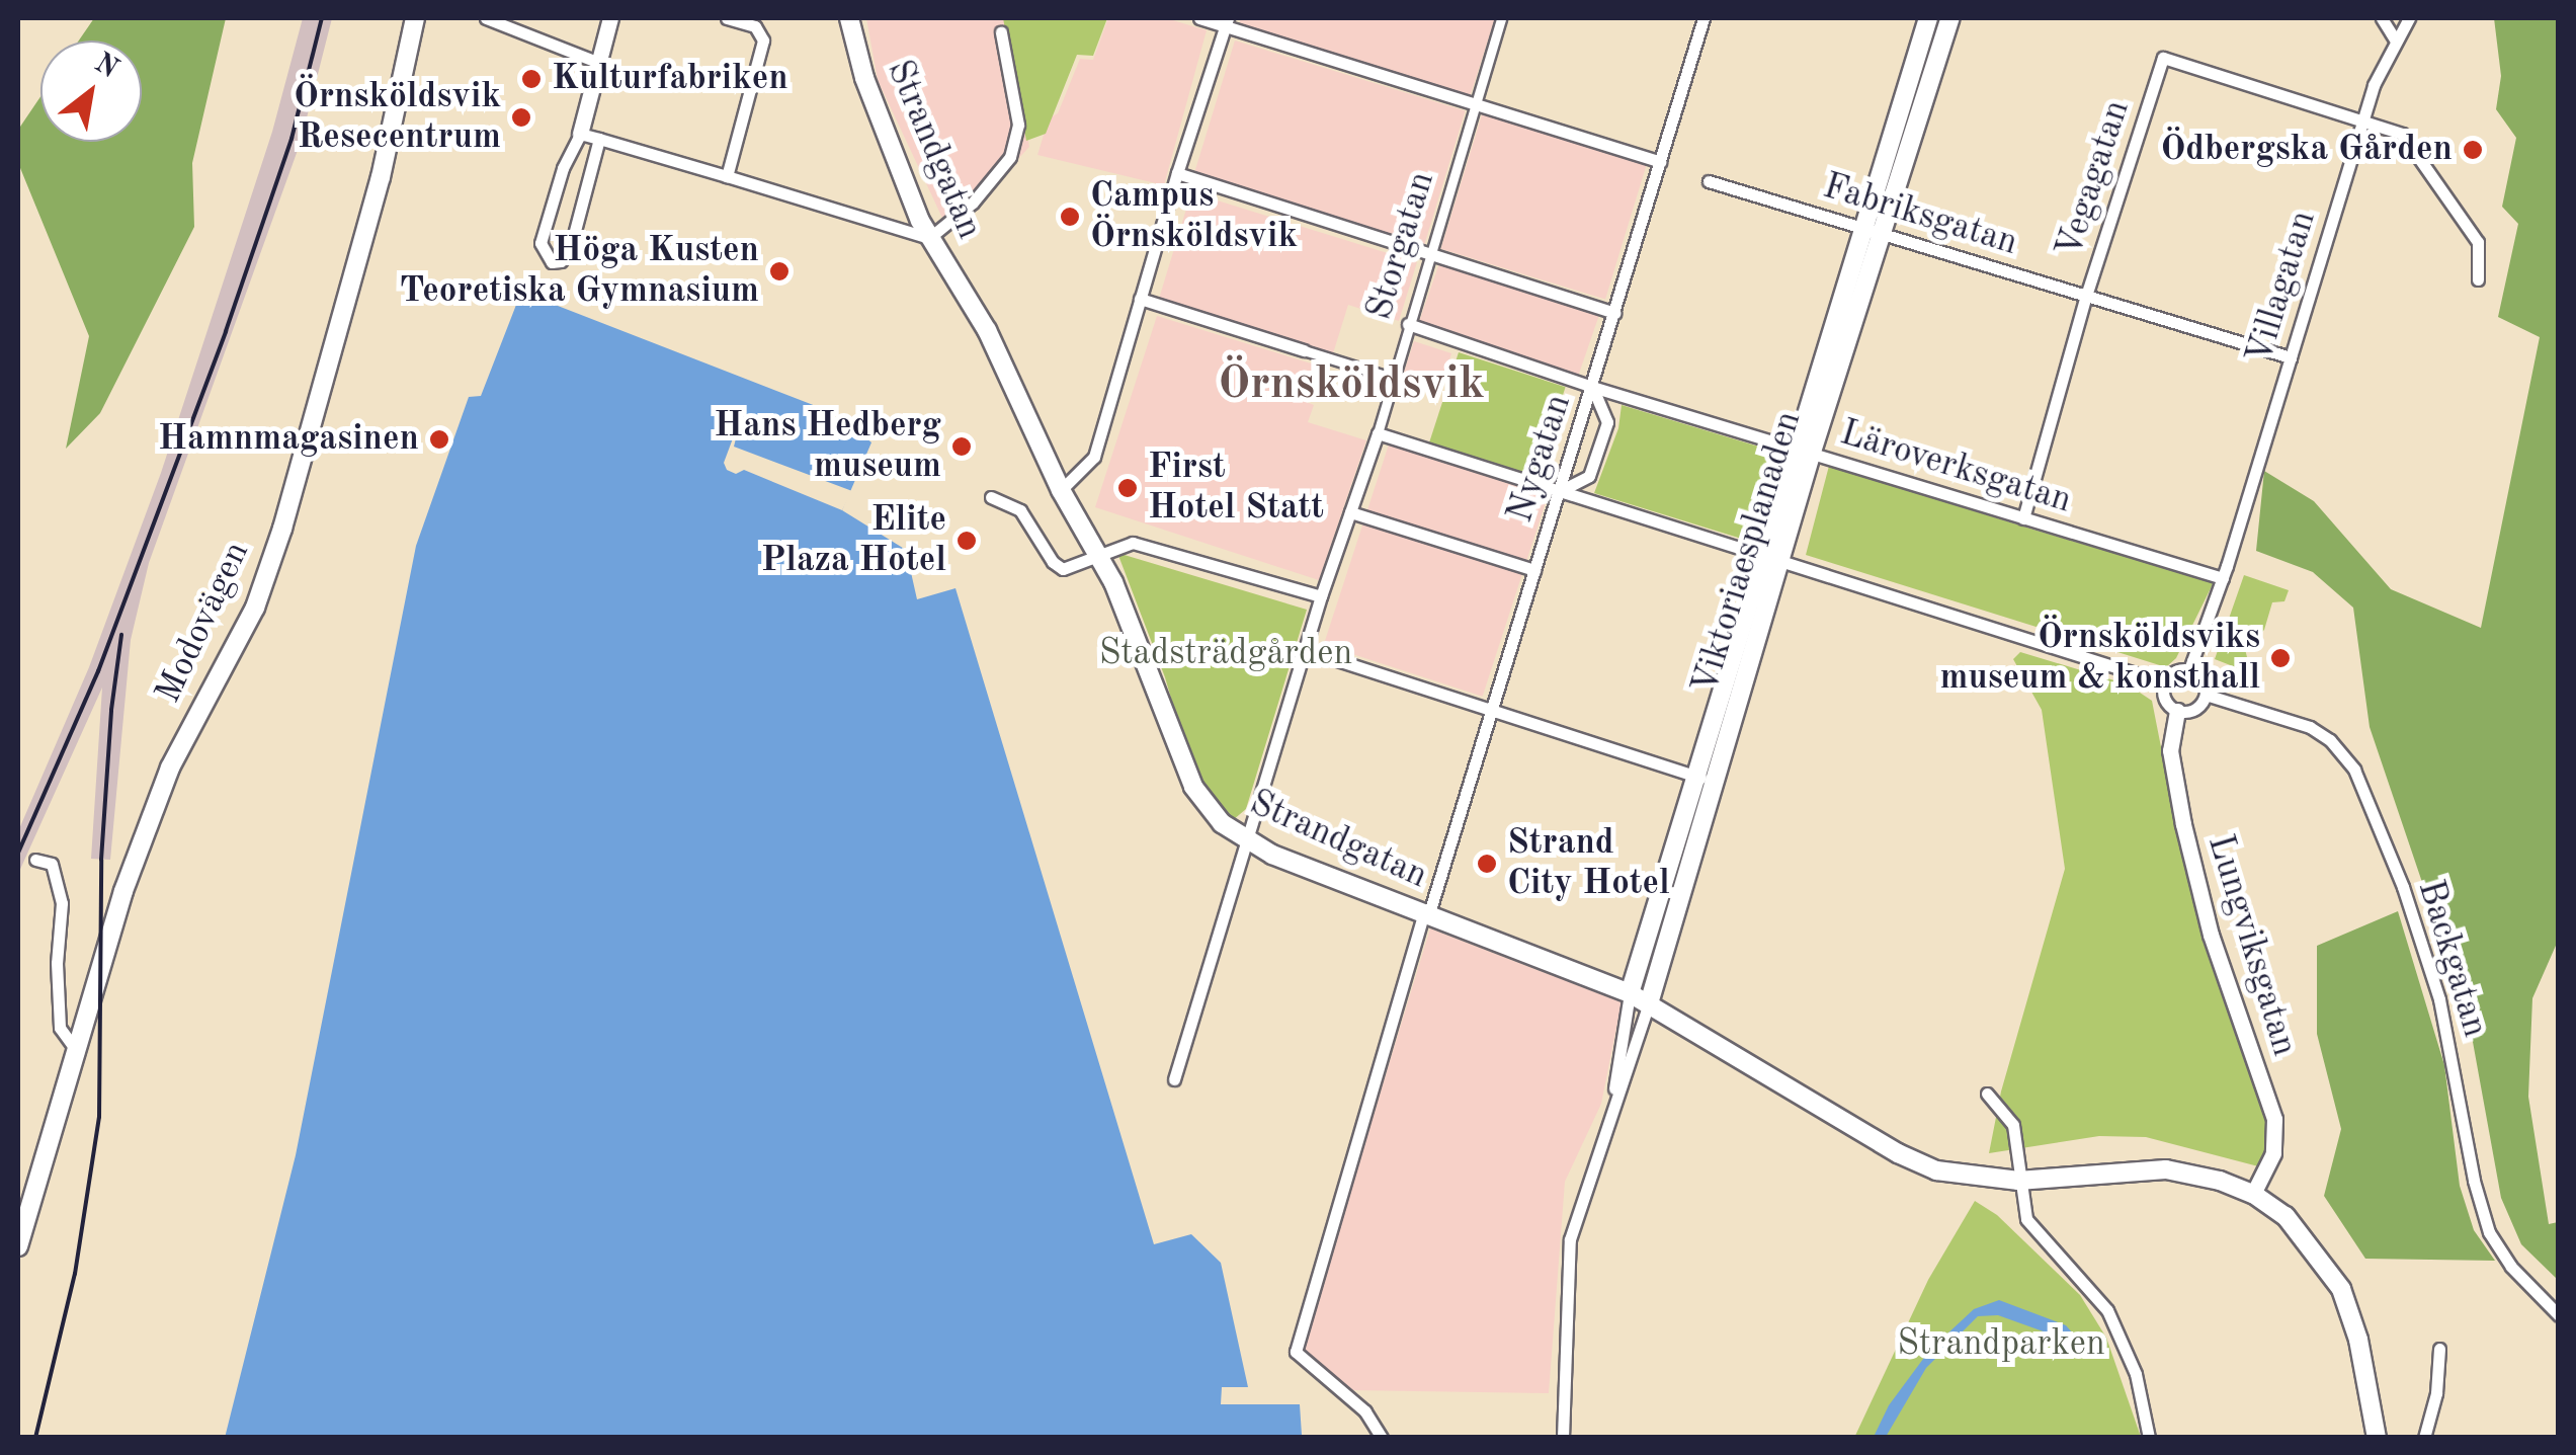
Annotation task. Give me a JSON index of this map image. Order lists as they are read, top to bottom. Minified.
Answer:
{"streets":{"main road":["Strandgatan","Viktoriaesplanaden","Modovägen"],"street":["Vegagatan","Fabriksgatan","Storgatan","Villagatan","Nygatan","Läroverksgatan","Lungviksgatan","Backgatan"]},"crossings":[["Strandgatan","Storgatan"],["Strandgatan","Nygatan"],["Strandgatan","Viktoriaesplanaden"],["Strandgatan","Lungviksgatan"],["Vegagatan","Fabriksgatan"],["Vegagatan","Villagatan"],["Vegagatan","Läroverksgatan"],["Fabriksgatan","Villagatan"],["Fabriksgatan","Viktoriaesplanaden"],["Storgatan","Läroverksgatan"],["Villagatan","Läroverksgatan"],["Nygatan","Läroverksgatan"],["Läroverksgatan","Viktoriaesplanaden"],["Lungviksgatan","Backgatan"]],"districts":["Örnsköldsvik"],"parks":["Stadsträdgården","Strandparken"],"places":["Kulturfabriken","Örnsköldsvik Resecentrum","Ödbergska Gården","Campus Örnsköldsvik","Höga Kusten Teoretiska Gymnasium","Hamnmagasinen","Hans Hedberg museum","First Hotel Statt","Elite Plaza Hotel","Örnsköldsviks museum & konsthall","Strand City Hotel"],"north":"top right"}
